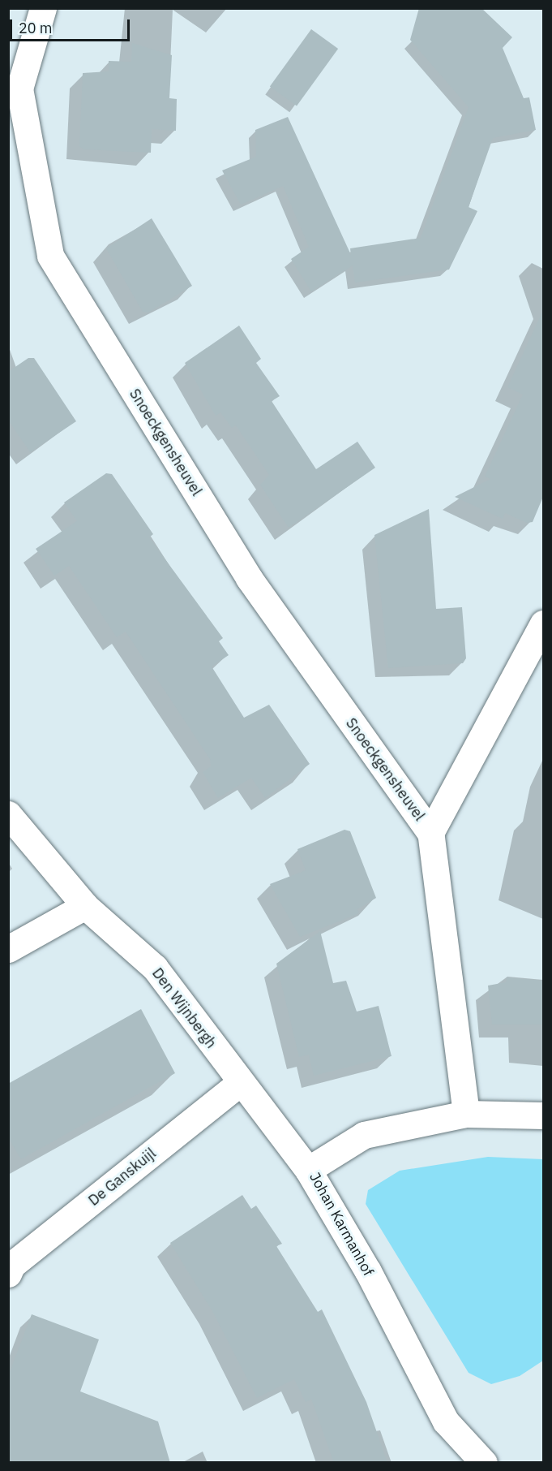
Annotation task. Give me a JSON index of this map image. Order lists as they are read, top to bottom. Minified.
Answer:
{"streets":{"street":["Snoeckgensheuvel","Den Wijnbergh","De Ganskuijl","Johan Karmanhof"]},"crossings":[["Snoeckgensheuvel","Johan Karmanhof"],["Den Wijnbergh","De Ganskuijl"],["Den Wijnbergh","Johan Karmanhof"]],"scale_bar":"20 m"}
